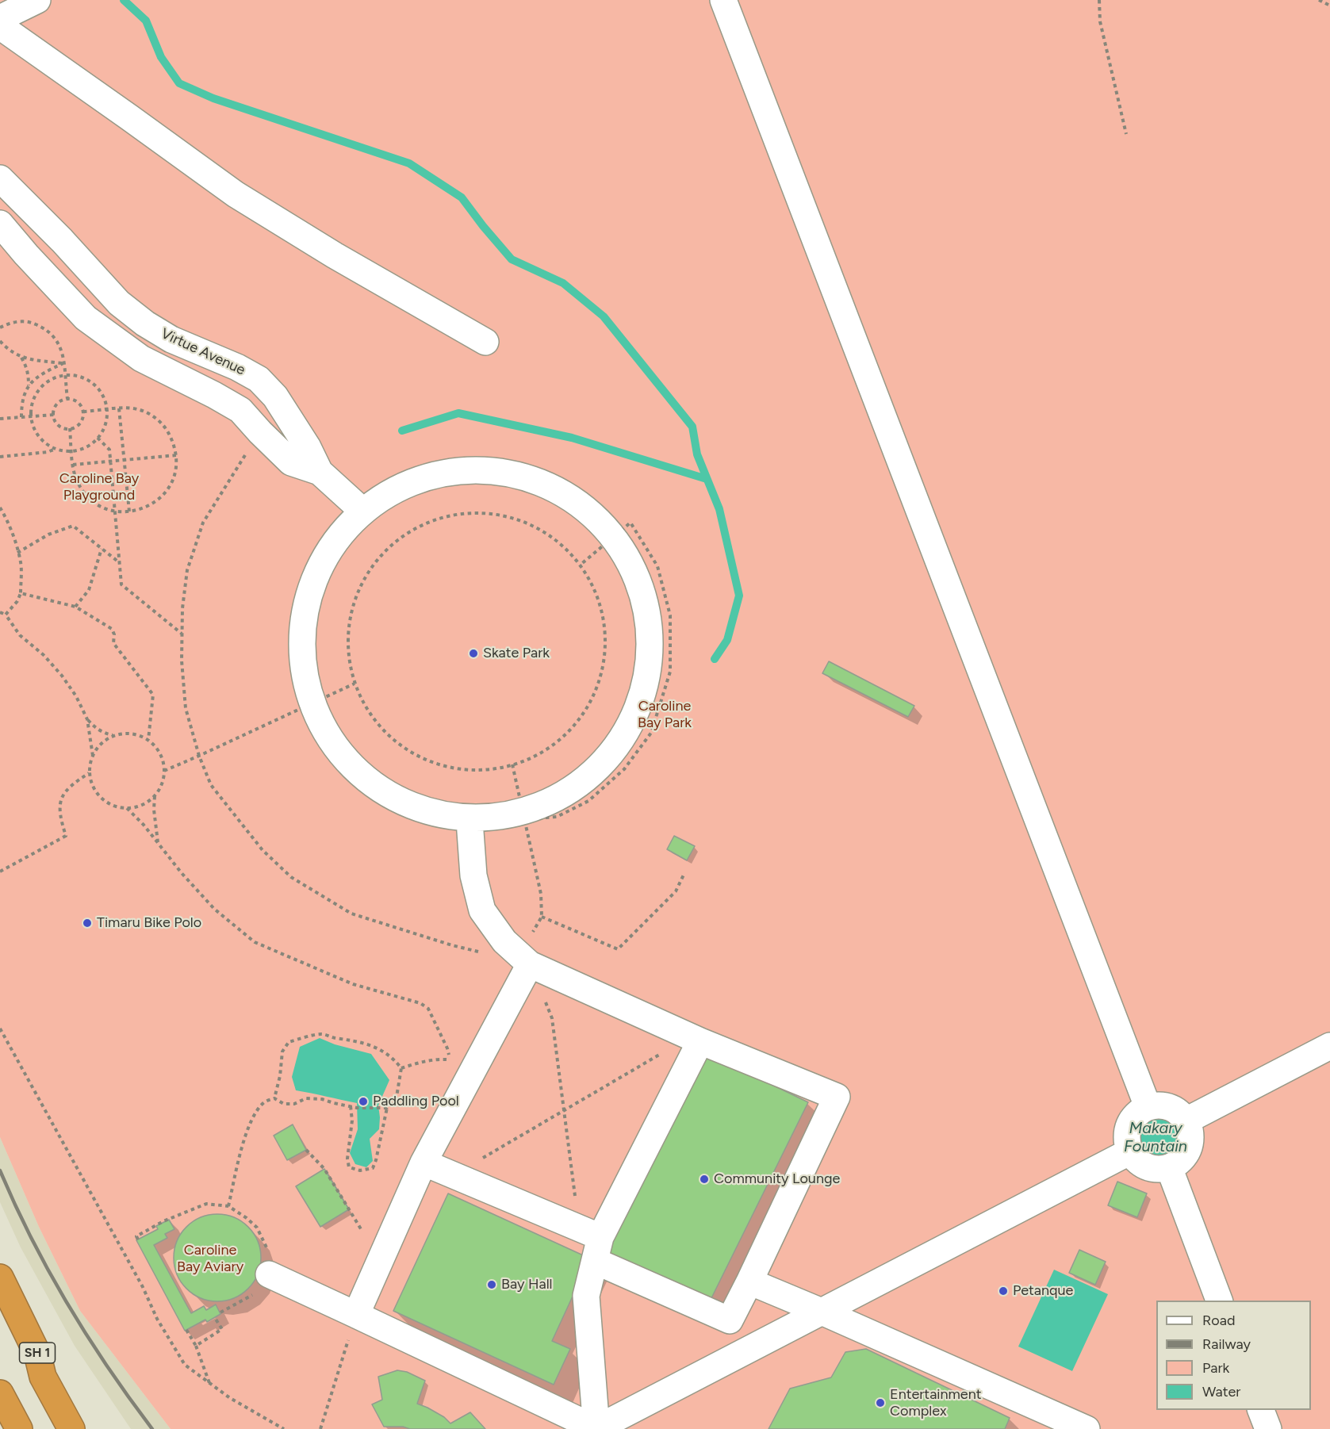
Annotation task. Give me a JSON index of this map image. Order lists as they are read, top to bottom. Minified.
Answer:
{"streets":{"highway":["SH 1"],"street":["Virtue Avenue"]},"water":["Makary Fountain"],"parks":["Caroline Bay Playground","Caroline Bay Park","Caroline Bay Aviary"],"places":["Skate Park","Timaru Bike Polo","Paddling Pool","Community Lounge","Bay Hall","Petanque","Entertainment Complex"],"legend":["Road","Railway","Park","Water"]}
